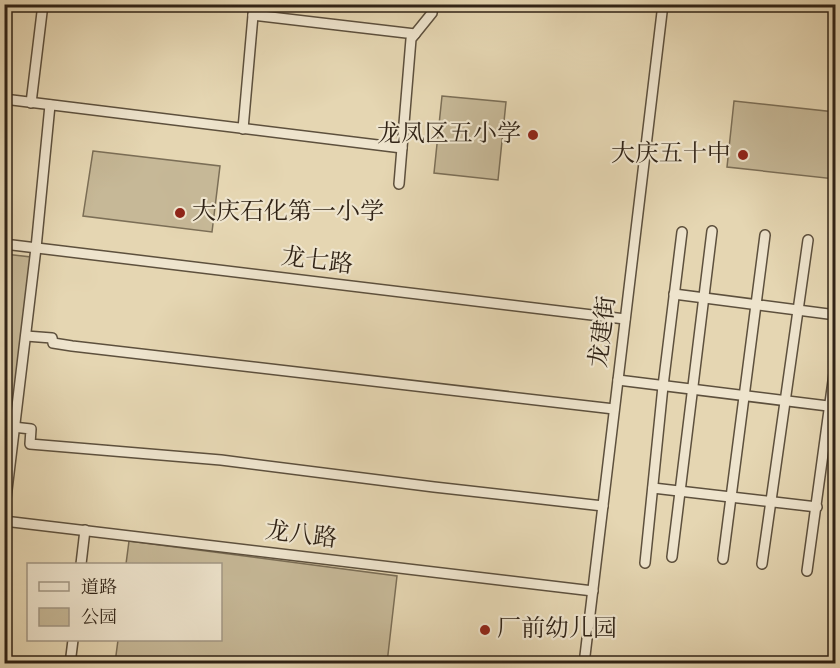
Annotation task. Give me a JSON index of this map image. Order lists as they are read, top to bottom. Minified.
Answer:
{"streets":{"street":["龙七路","龙建街","龙八路"]},"crossings":[["龙七路","龙建街"],["龙建街","龙八路"]],"places":["龙凤区五小学","大庆五十中","大庆石化第一小学","厂前幼儿园"],"legend":["道路","公园"]}
